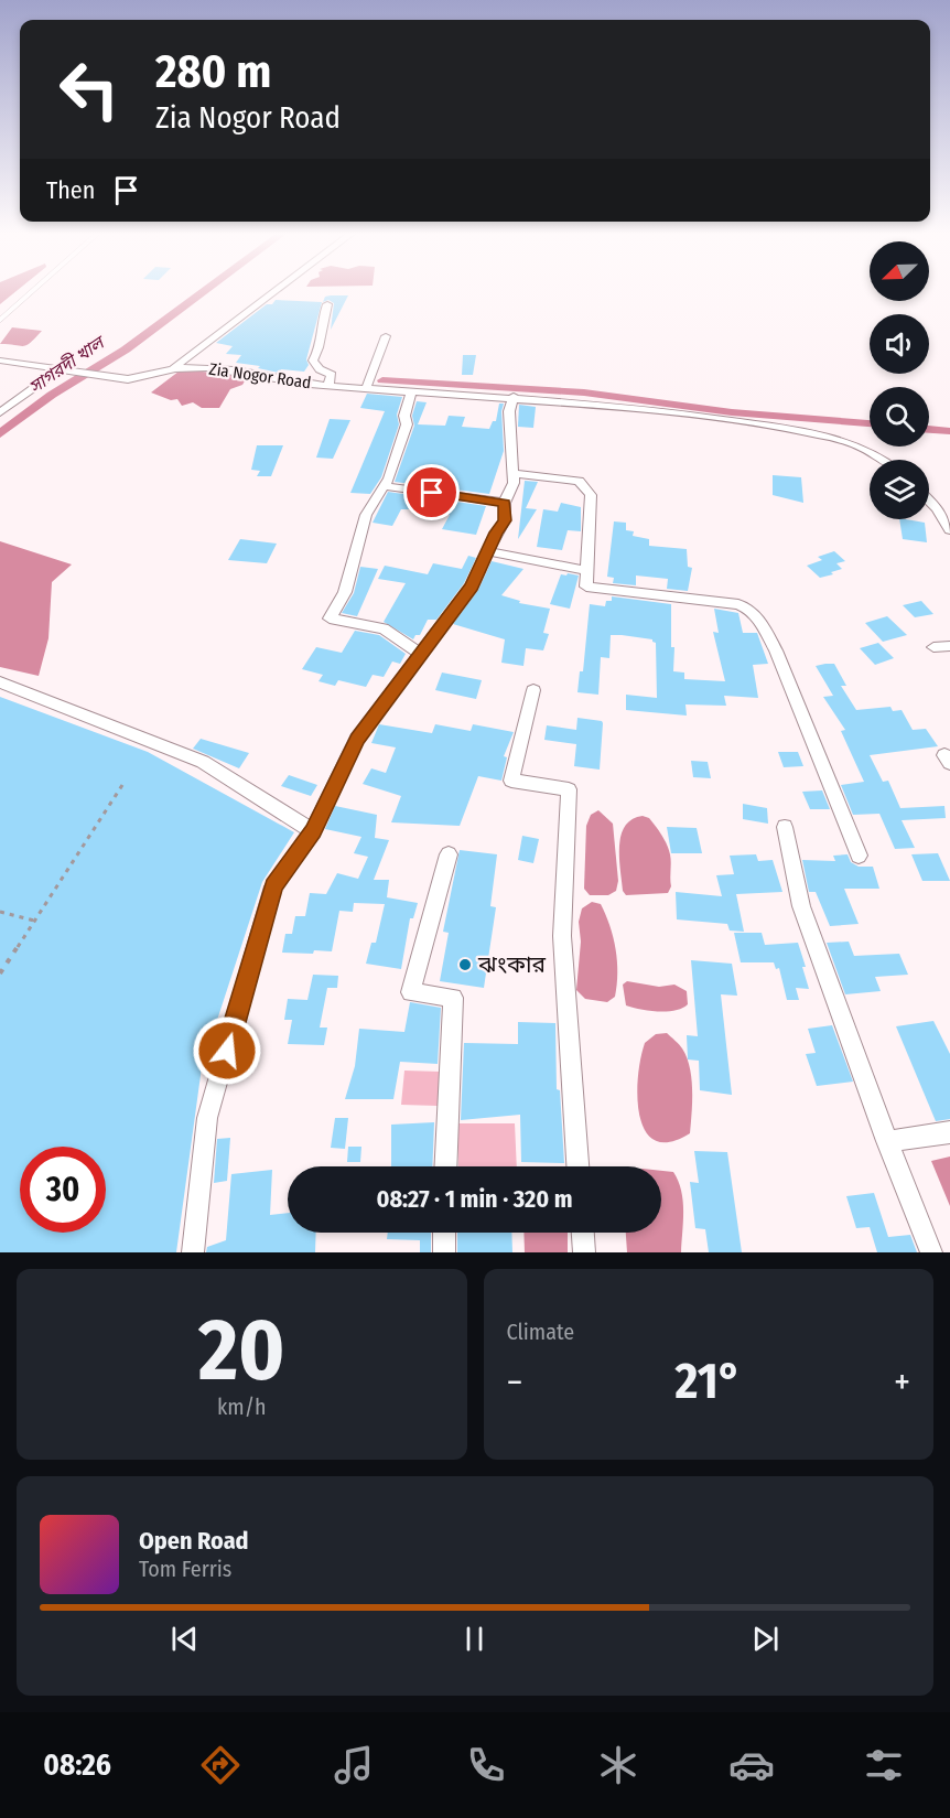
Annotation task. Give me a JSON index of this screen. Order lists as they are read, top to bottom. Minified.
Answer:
{"streets":{"street":["Zia Nogor Road"]},"water":["সাগরদী খাল"],"places":["ঝংকার"],"north":"bottom left","page":{"turn":["280 m","Zia Nogor Road"],"then":"Then","limit":"30","trip":"08:27 · 1 min · 320 m","tile":[["20","km/h"],"Climate"],"heat":["−","21°","+"],"song":["Open Road","Tom Ferris"],"tabs":"08:26"}}
